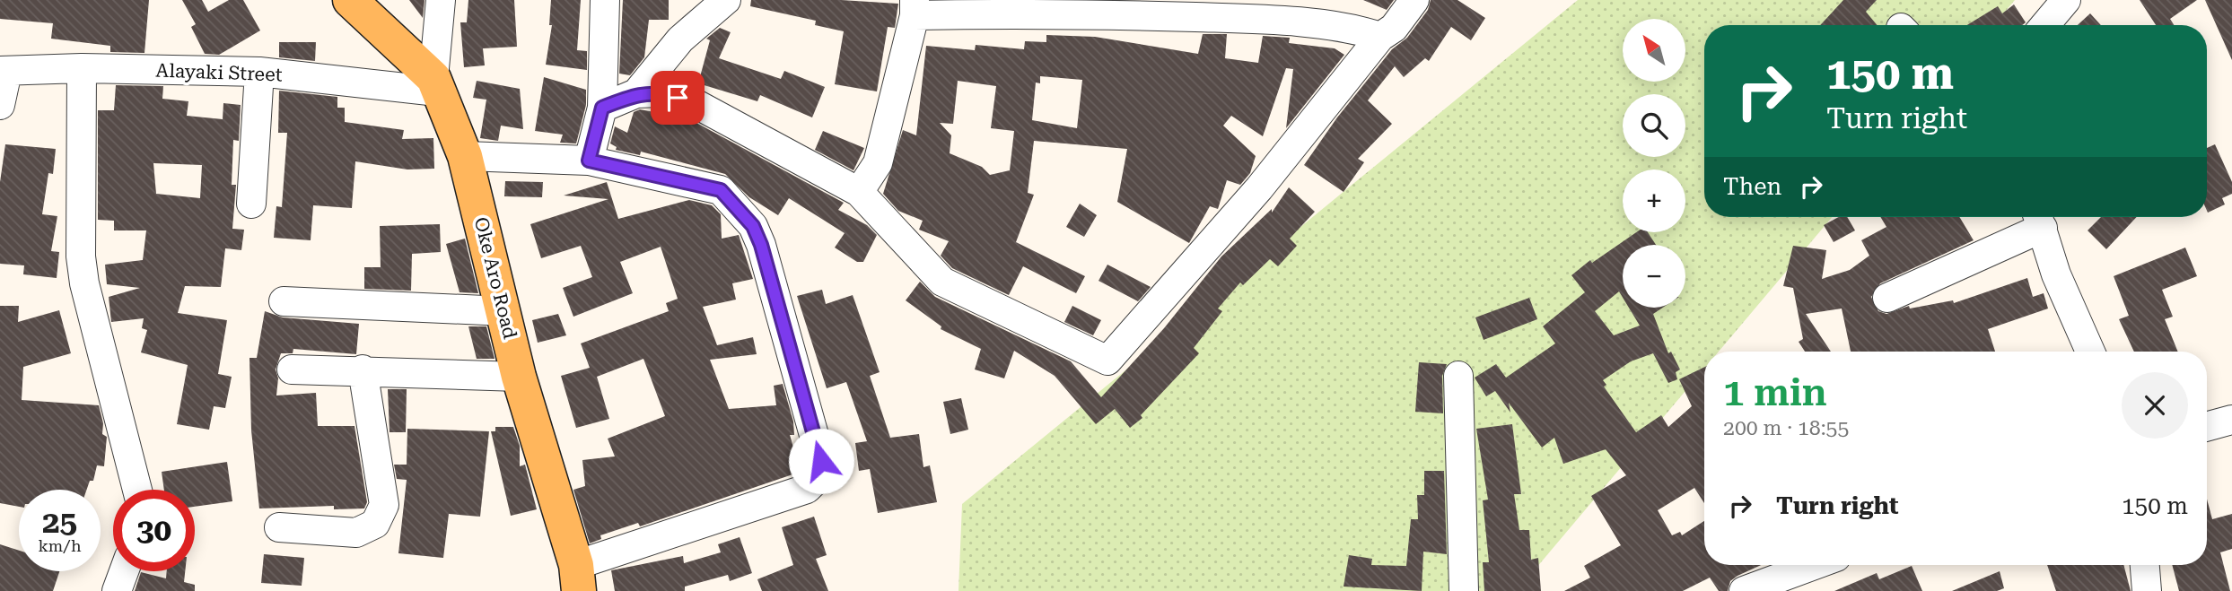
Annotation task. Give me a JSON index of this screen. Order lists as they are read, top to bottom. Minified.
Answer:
{"streets":{"main road":["Oke Aro Road"],"street":["Alayaki Street"]},"crossings":[["Alayaki Street","Oke Aro Road"]],"north":"top left","page":{"map_buttons":["+","−"],"turn":["150 m","Turn right"],"then":"Then","heading":["1 min","200 m · 18:55"],"list":[{"name":"Turn right","value":"150 m"}],"speed":"25 km/h","limit":"30"}}
